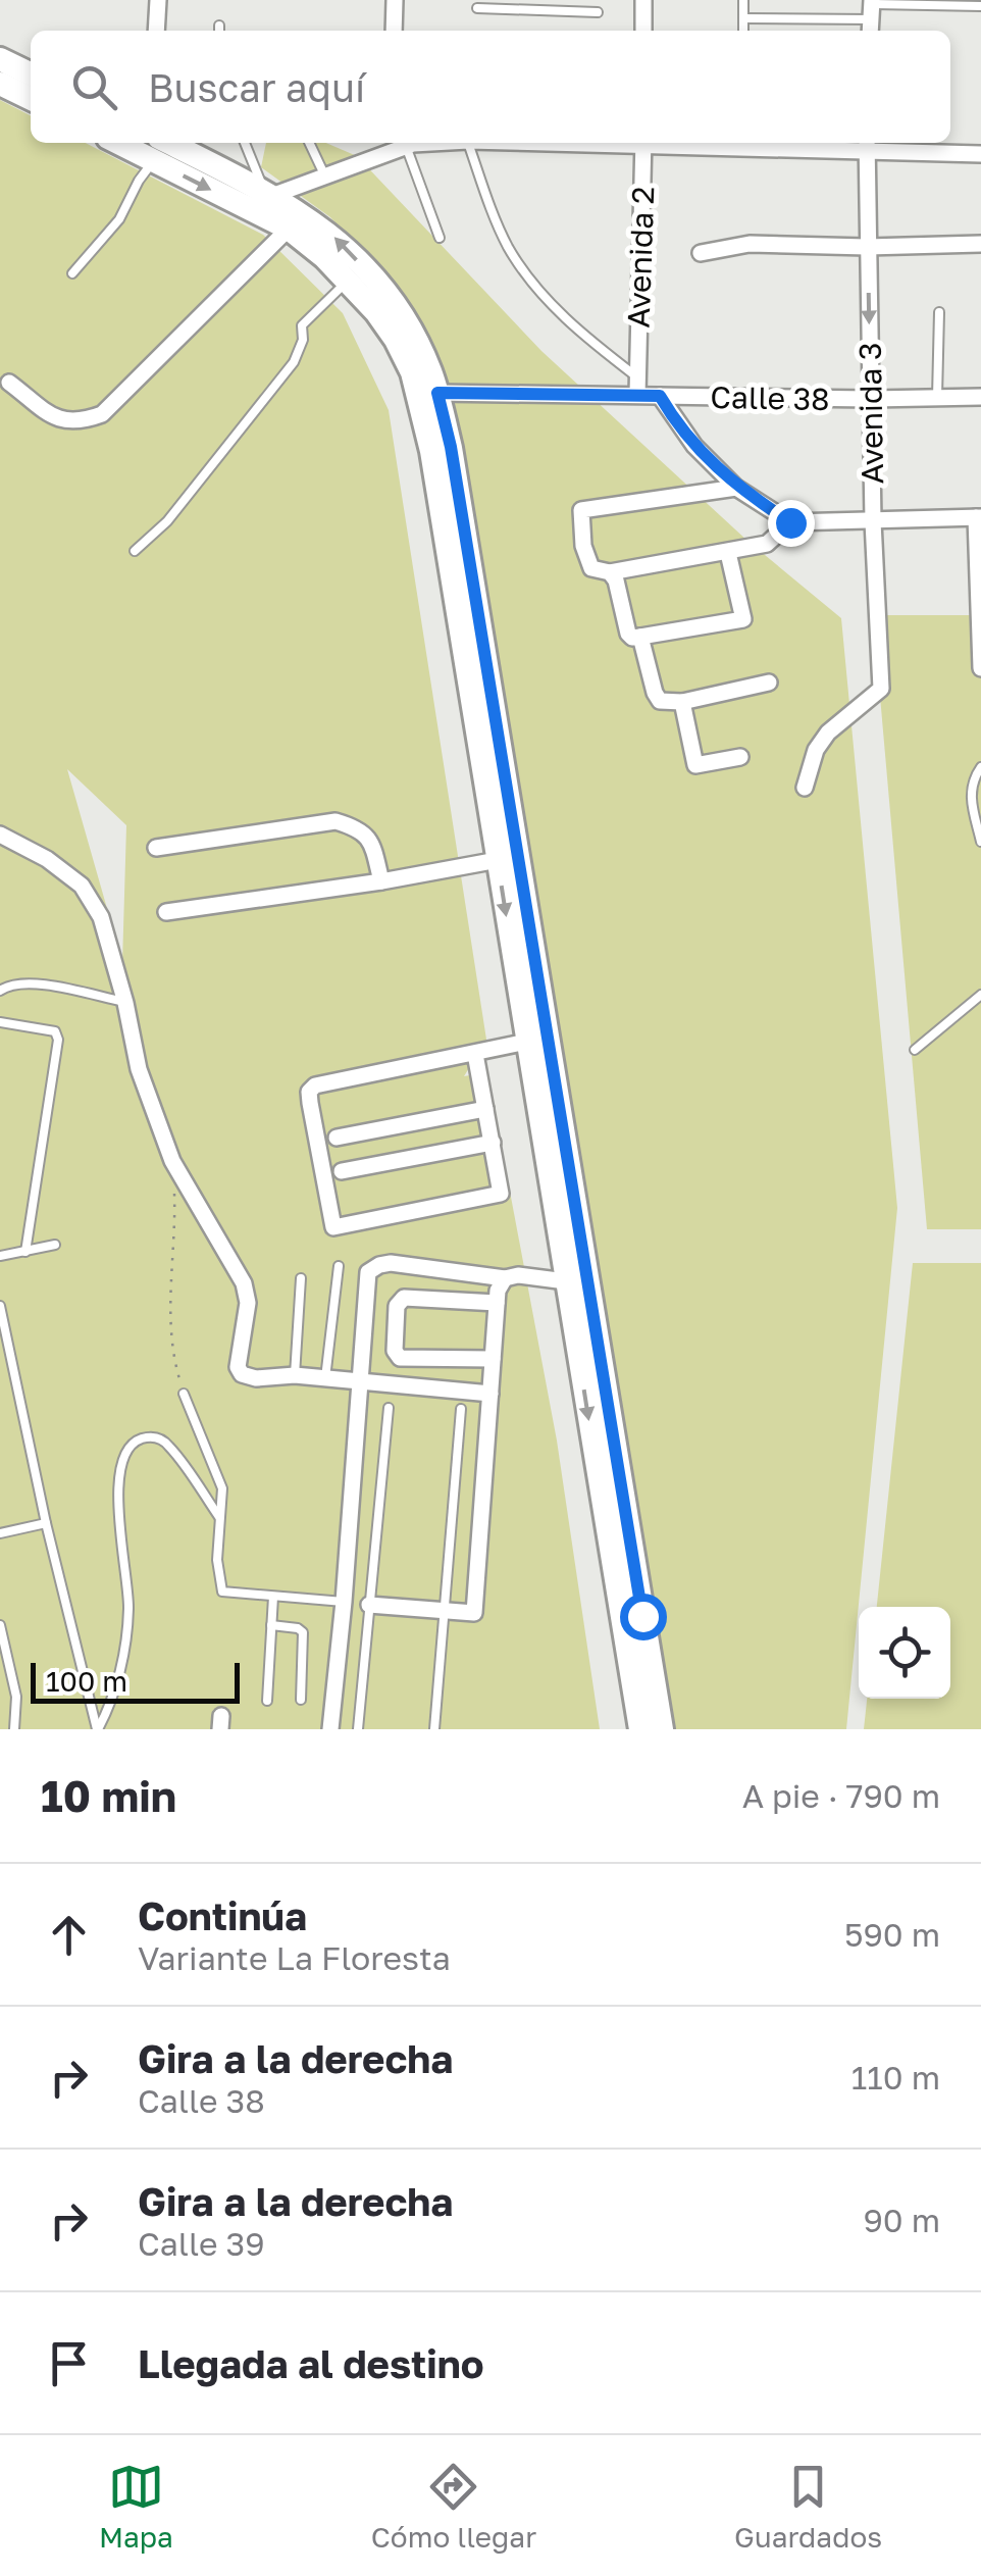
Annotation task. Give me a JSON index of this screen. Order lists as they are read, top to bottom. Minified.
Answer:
{"streets":{"street":["Avenida 2","Calle 38","Avenida 3"]},"crossings":[["Avenida 2","Calle 38"],["Calle 38","Avenida 3"]],"scale_bar":"100 m","page":{"search":"Buscar aquí","scale":"100 m","heading":["10 min","A pie · 790 m"],"list":[["Continúa","Variante La Floresta","590 m"],["Gira a la derecha","Calle 38","110 m"],["Gira a la derecha","Calle 39","90 m"],"Llegada al destino"],"nav":["Mapa","Cómo llegar","Guardados"]}}
